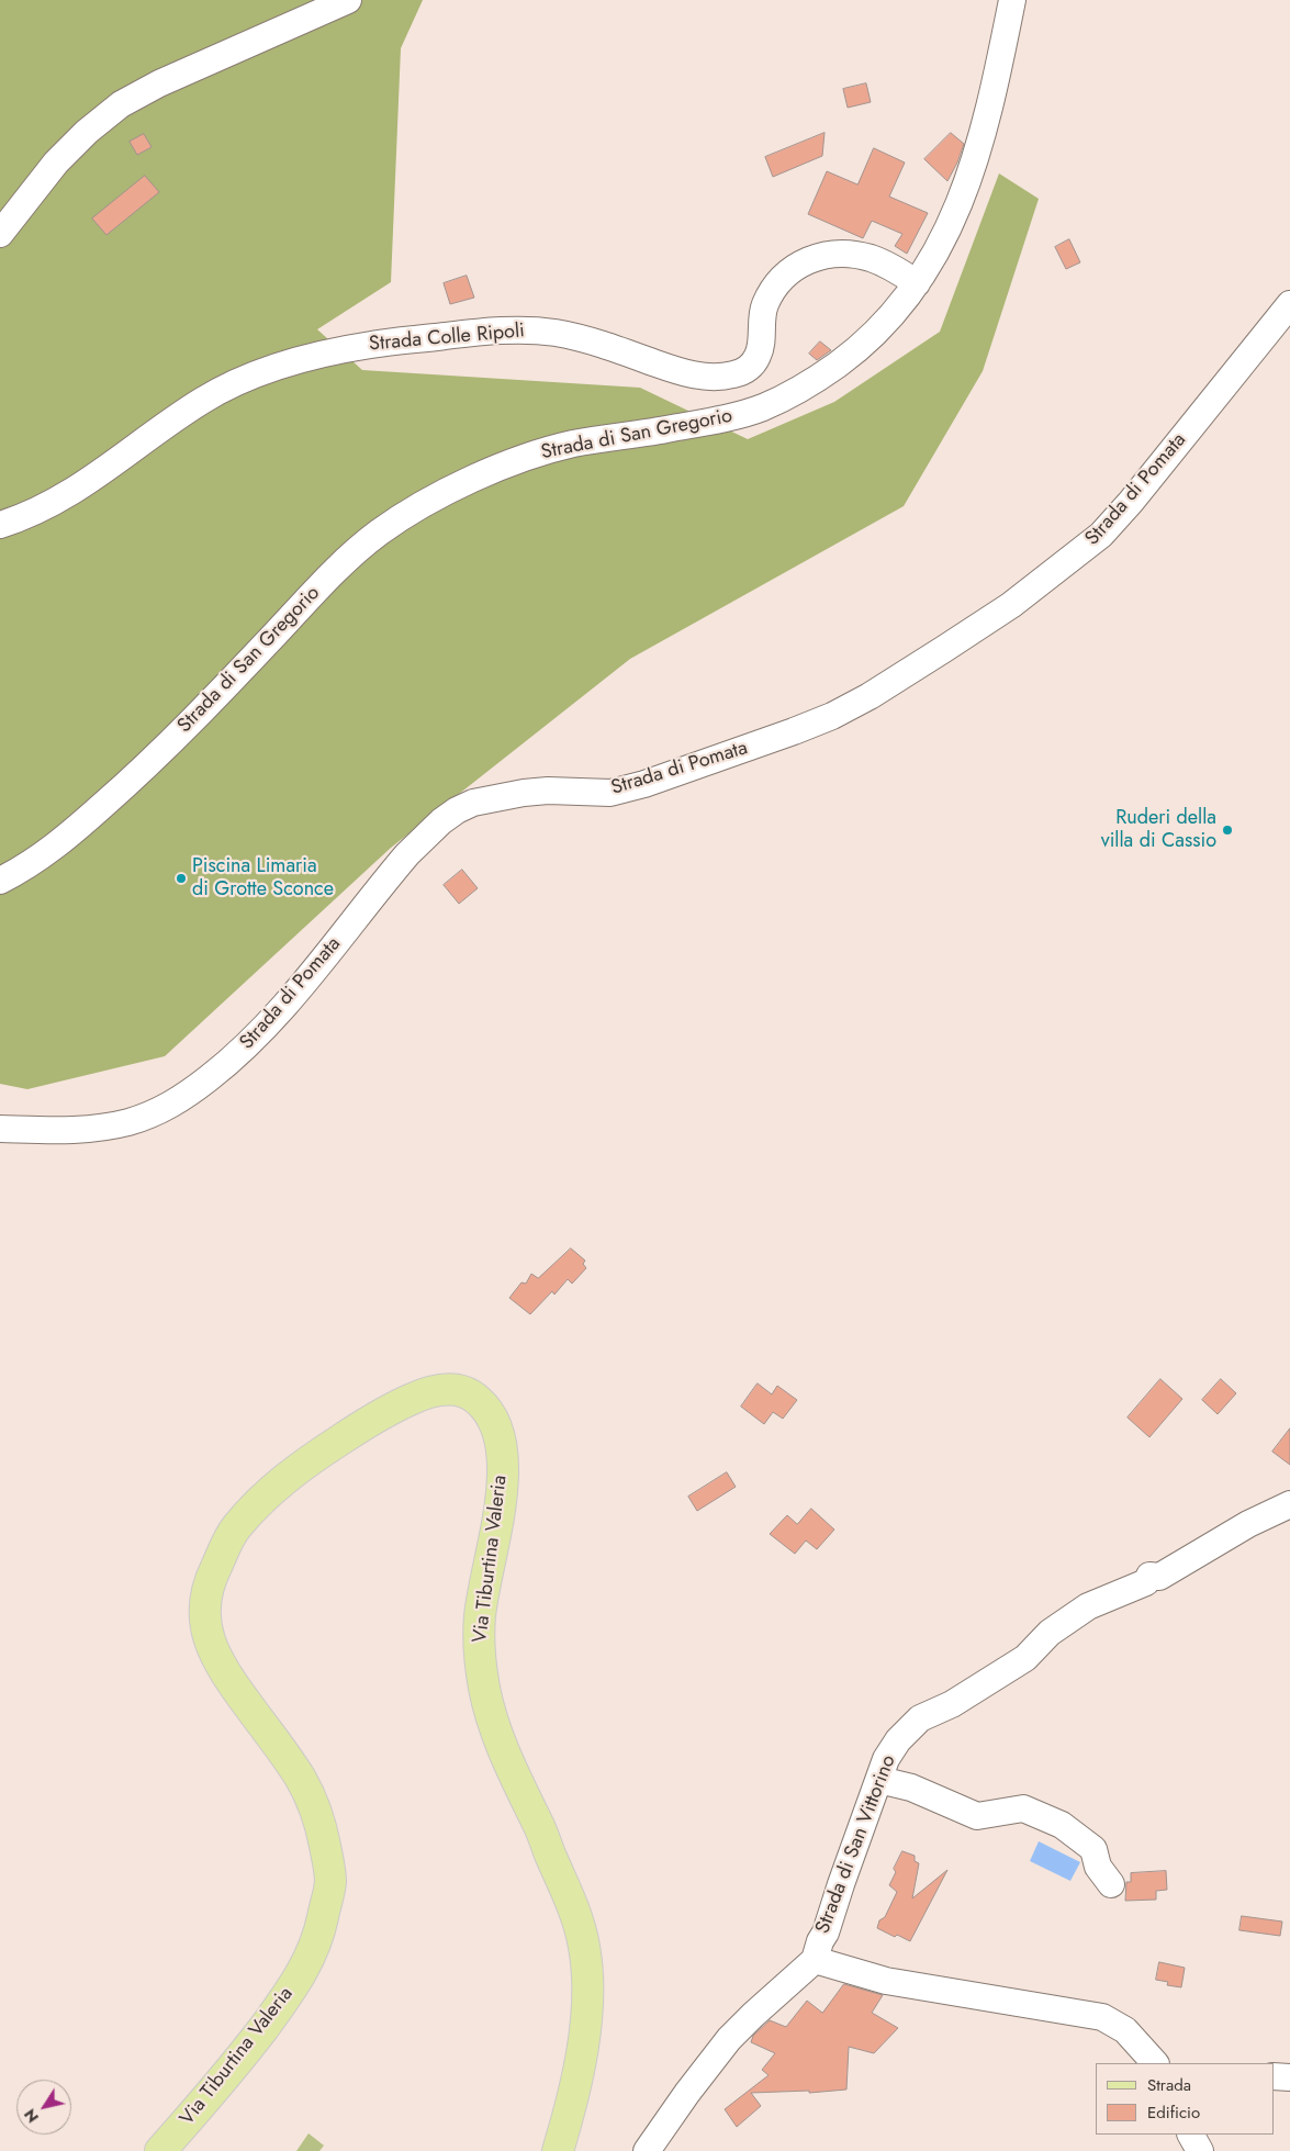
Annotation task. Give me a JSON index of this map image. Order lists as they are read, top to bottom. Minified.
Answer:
{"streets":{"main road":["Via Tiburtina Valeria"],"street":["Strada Colle Ripoli","Strada di San Gregorio","Strada di Pomata","Strada di San Vittorino"]},"crossings":[["Strada Colle Ripoli","Strada di San Gregorio"]],"places":["Ruderi della villa di Cassio","Piscina Limaria di Grotte Sconce"],"legend":["Strada","Edificio"],"north":"bottom left"}
